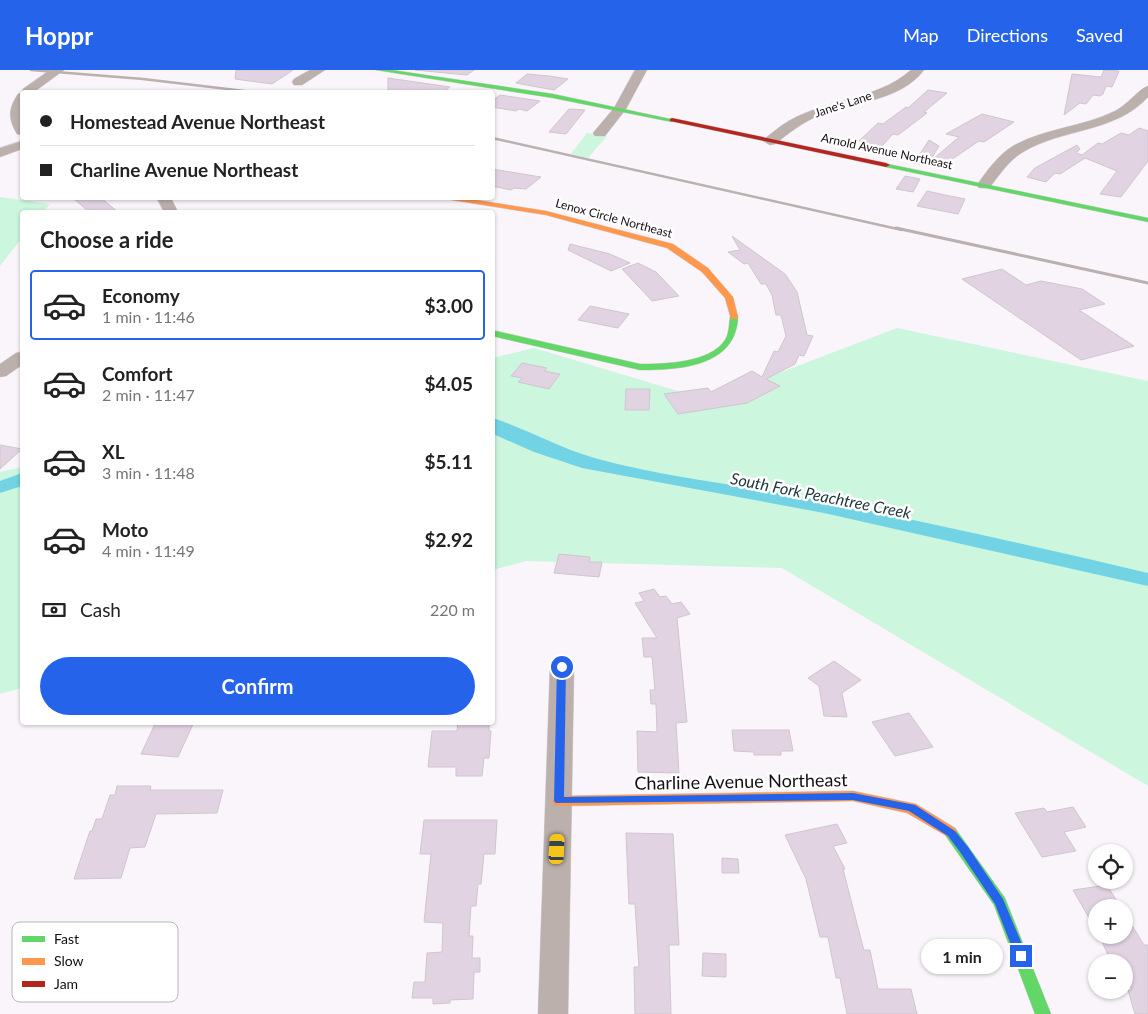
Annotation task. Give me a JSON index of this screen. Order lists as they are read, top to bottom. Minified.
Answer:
{"streets":{"street":["Jane's Lane","Arnold Avenue Northeast","Lenox Circle Northeast","Charline Avenue Northeast"]},"crossings":[["Jane's Lane","Arnold Avenue Northeast"]],"water":["South Fork Peachtree Creek"],"legend":["Fast","Slow","Jam"],"page":{"header":"Hoppr","nav":["Map","Directions","Saved"],"banner":["Homestead Avenue Northeast","Charline Avenue Northeast"],"heading":"Choose a ride","list":[{"name":"Economy","note":"1 min · 11:46","value":"$3.00"},{"name":"Comfort","note":"2 min · 11:47","value":"$4.05"},{"name":"XL","note":"3 min · 11:48","value":"$5.11"},{"name":"Moto","note":"4 min · 11:49","value":"$2.92"}],"pay":["Cash","220 m"],"buttons":"Confirm","map_buttons":["+","−"],"bubble":"1 min"}}
